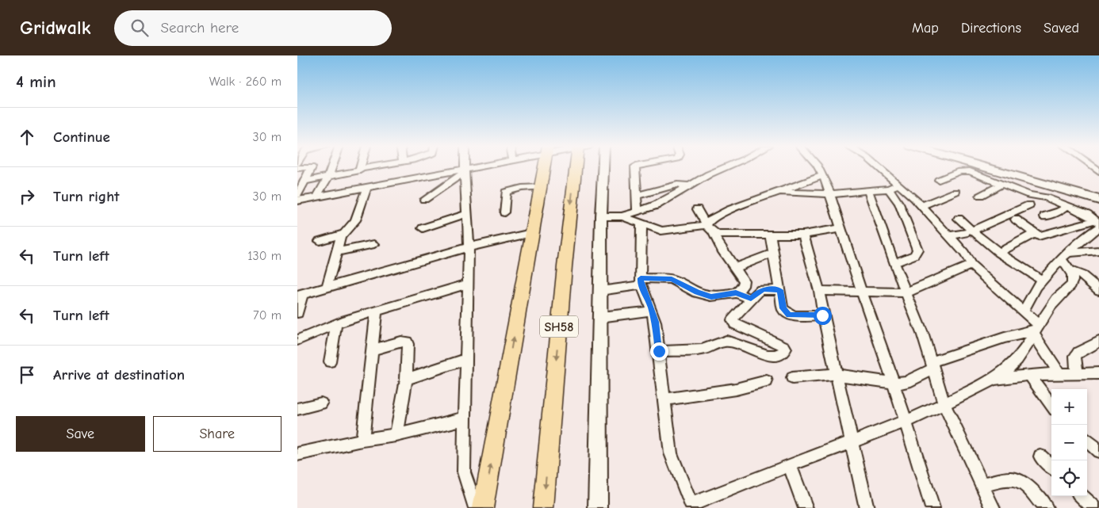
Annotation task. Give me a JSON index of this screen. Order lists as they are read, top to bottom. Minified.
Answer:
{"streets":{"main road":["SH58"]},"page":{"header":"Gridwalk","search":"Search here","nav":["Map","Directions","Saved"],"heading":["4 min","Walk · 260 m"],"list":[["Continue","30 m"],["Turn right","30 m"],["Turn left","130 m"],["Turn left","70 m"],"Arrive at destination"],"map_buttons":["+","−"],"buttons":["Save","Share"]}}
